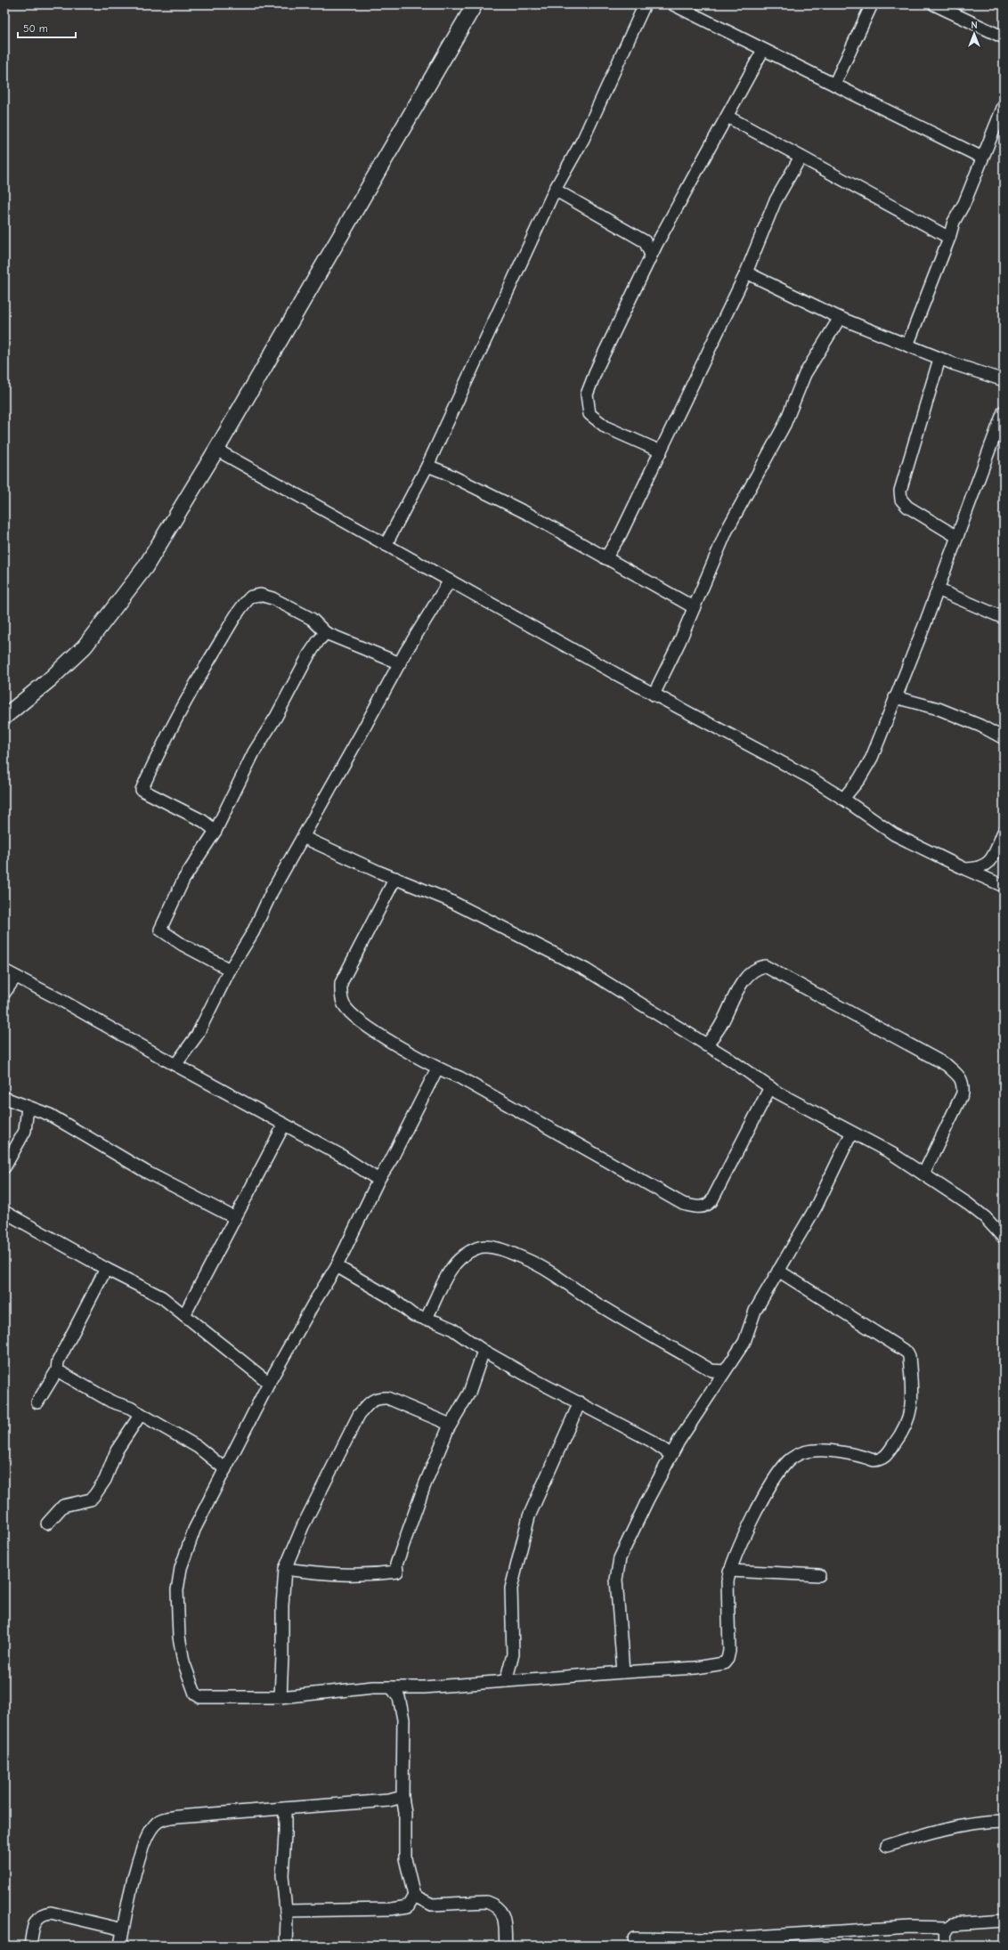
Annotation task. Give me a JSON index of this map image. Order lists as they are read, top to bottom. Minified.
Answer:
{"scale_bar":"50 m","north":"top"}
